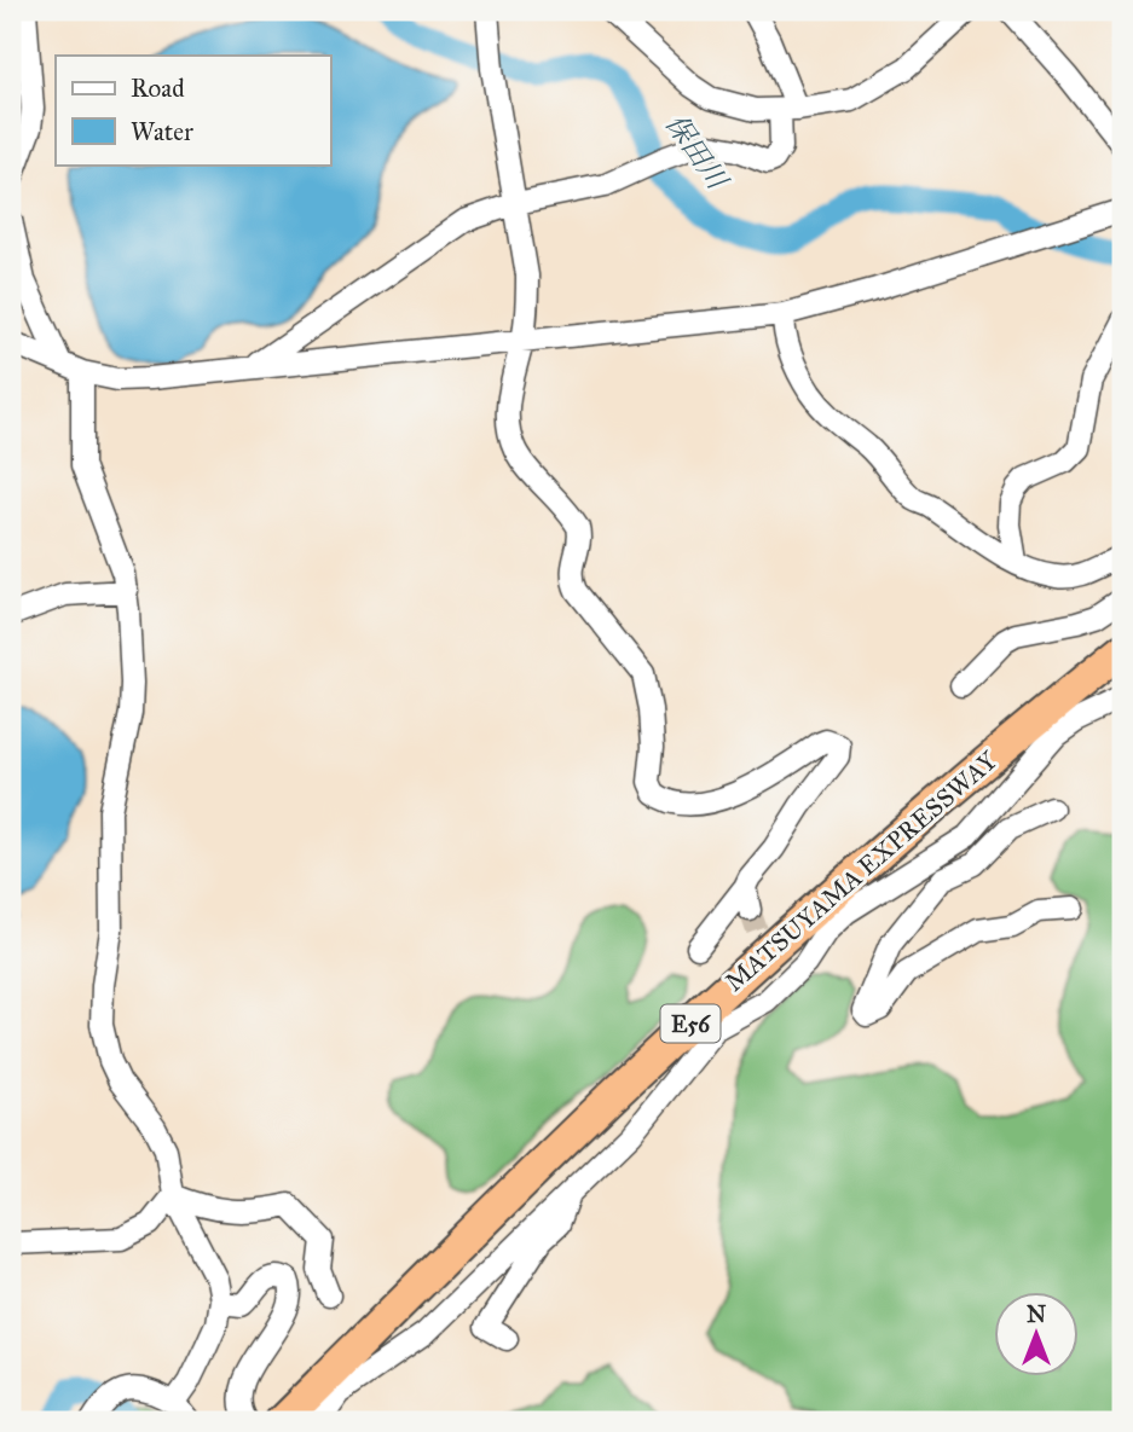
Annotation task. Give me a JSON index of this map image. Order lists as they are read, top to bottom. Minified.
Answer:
{"streets":{"highway":["MATSUYAMA EXPRESSWAY","E56"]},"water":["保田川"],"legend":["Road","Water"],"north":"top"}
